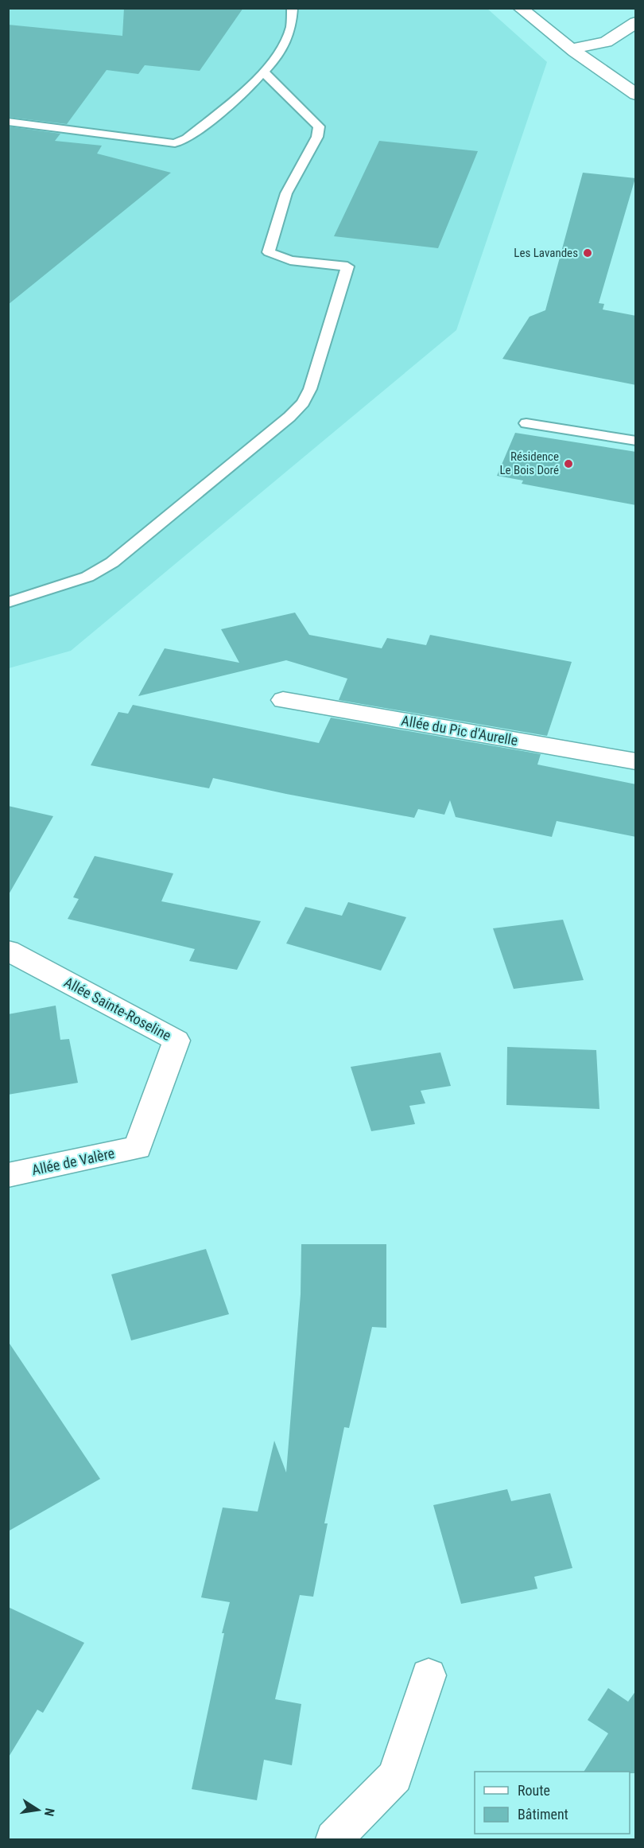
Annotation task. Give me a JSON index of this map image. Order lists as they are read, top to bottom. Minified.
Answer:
{"streets":{"street":["Allée du Pic d'Aurelle","Allée Sainte-Roseline","Allée de Valère"]},"crossings":[["Allée Sainte-Roseline","Allée de Valère"]],"places":["Les Lavandes","Résidence Le Bois Doré"],"legend":["Route","Bâtiment"],"north":"right"}
